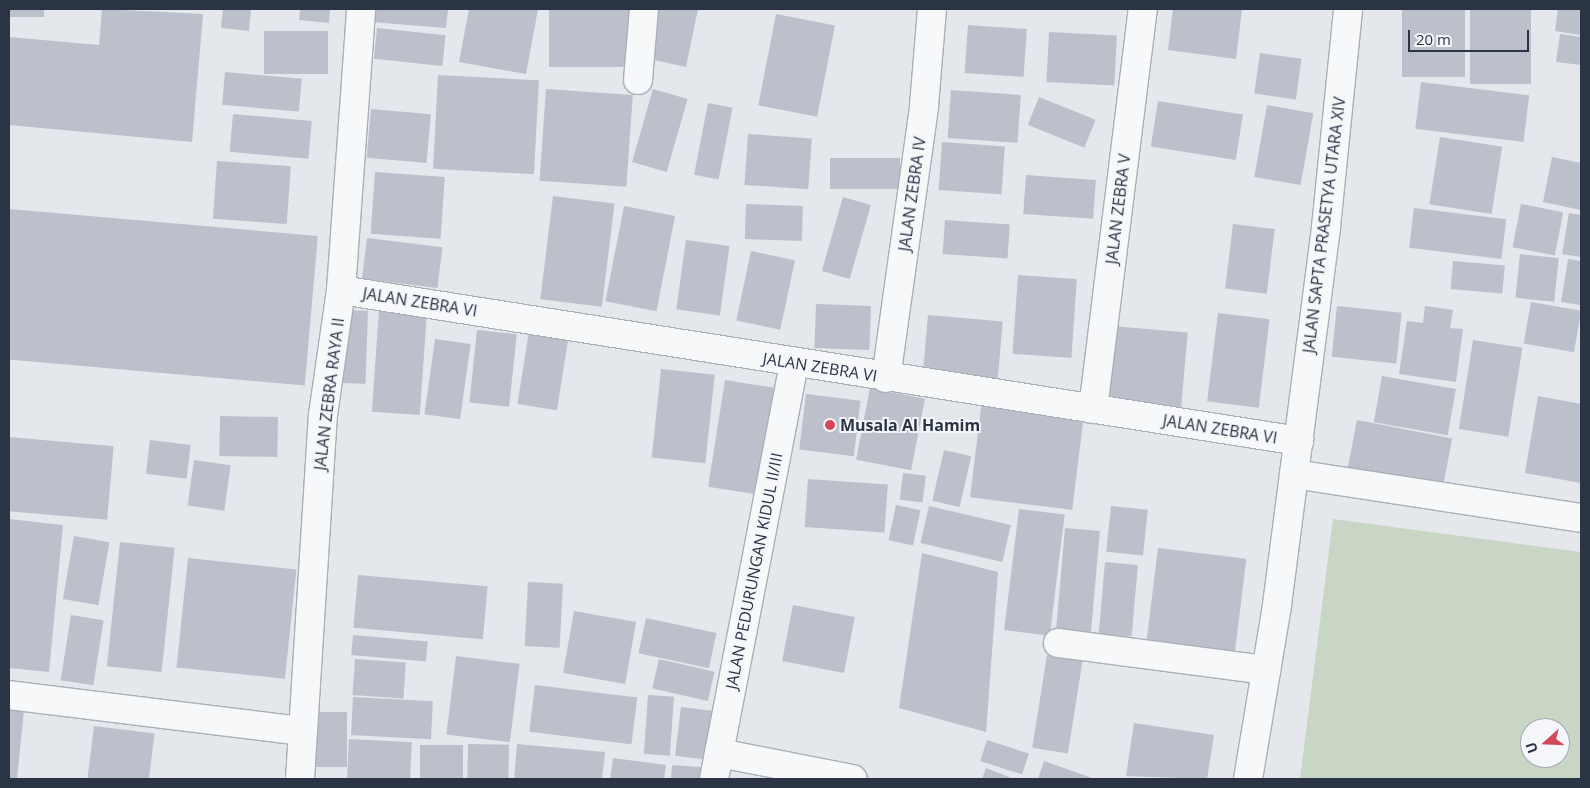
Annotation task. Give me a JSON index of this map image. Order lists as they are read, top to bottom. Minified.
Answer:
{"streets":{"street":["JALAN ZEBRA IV","JALAN ZEBRA V","JALAN SAPTA PRASETYA UTARA XIV","JALAN ZEBRA VI","JALAN ZEBRA RAYA II","JALAN PEDURUNGAN KIDUL II/III"]},"crossings":[["JALAN ZEBRA IV","JALAN ZEBRA VI"],["JALAN ZEBRA V","JALAN ZEBRA VI"],["JALAN SAPTA PRASETYA UTARA XIV","JALAN ZEBRA VI"],["JALAN ZEBRA VI","JALAN ZEBRA RAYA II"],["JALAN ZEBRA VI","JALAN PEDURUNGAN KIDUL II/III"]],"places":["Musala Al Hamim"],"scale_bar":"20 m","north":"left"}
